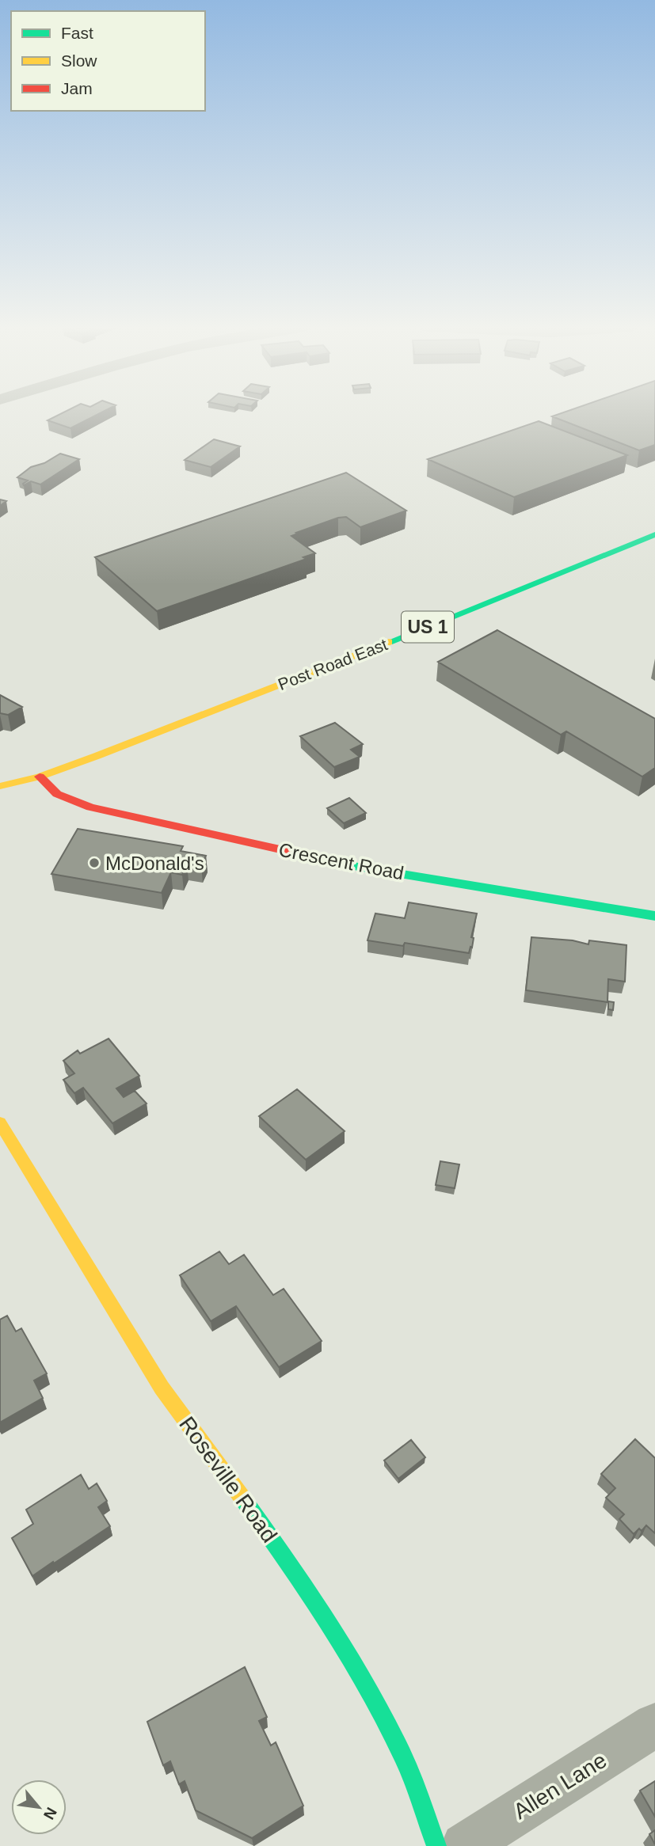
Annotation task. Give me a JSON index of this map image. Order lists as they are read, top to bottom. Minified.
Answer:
{"streets":{"street":["US 1","Post Road East","Crescent Road","Roseville Road","Allen Lane"]},"crossings":[["Post Road East","Crescent Road"]],"places":["McDonald's"],"legend":["Fast","Slow","Jam"],"north":"bottom right"}
